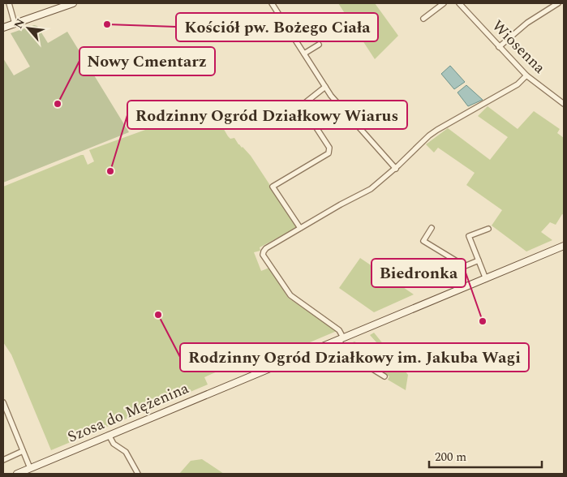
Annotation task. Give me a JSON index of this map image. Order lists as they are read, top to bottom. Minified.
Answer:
{"streets":{"main road":["Szosa do Mężenina"],"street":["Wiosenna"]},"places":["Kościół pw. Bożego Ciała","Nowy Cmentarz","Rodzinny Ogród Działkowy Wiarus","Rodzinny Ogród Działkowy im. Jakuba Wagi","Biedronka"],"scale_bar":"200 m","north":"top left"}
